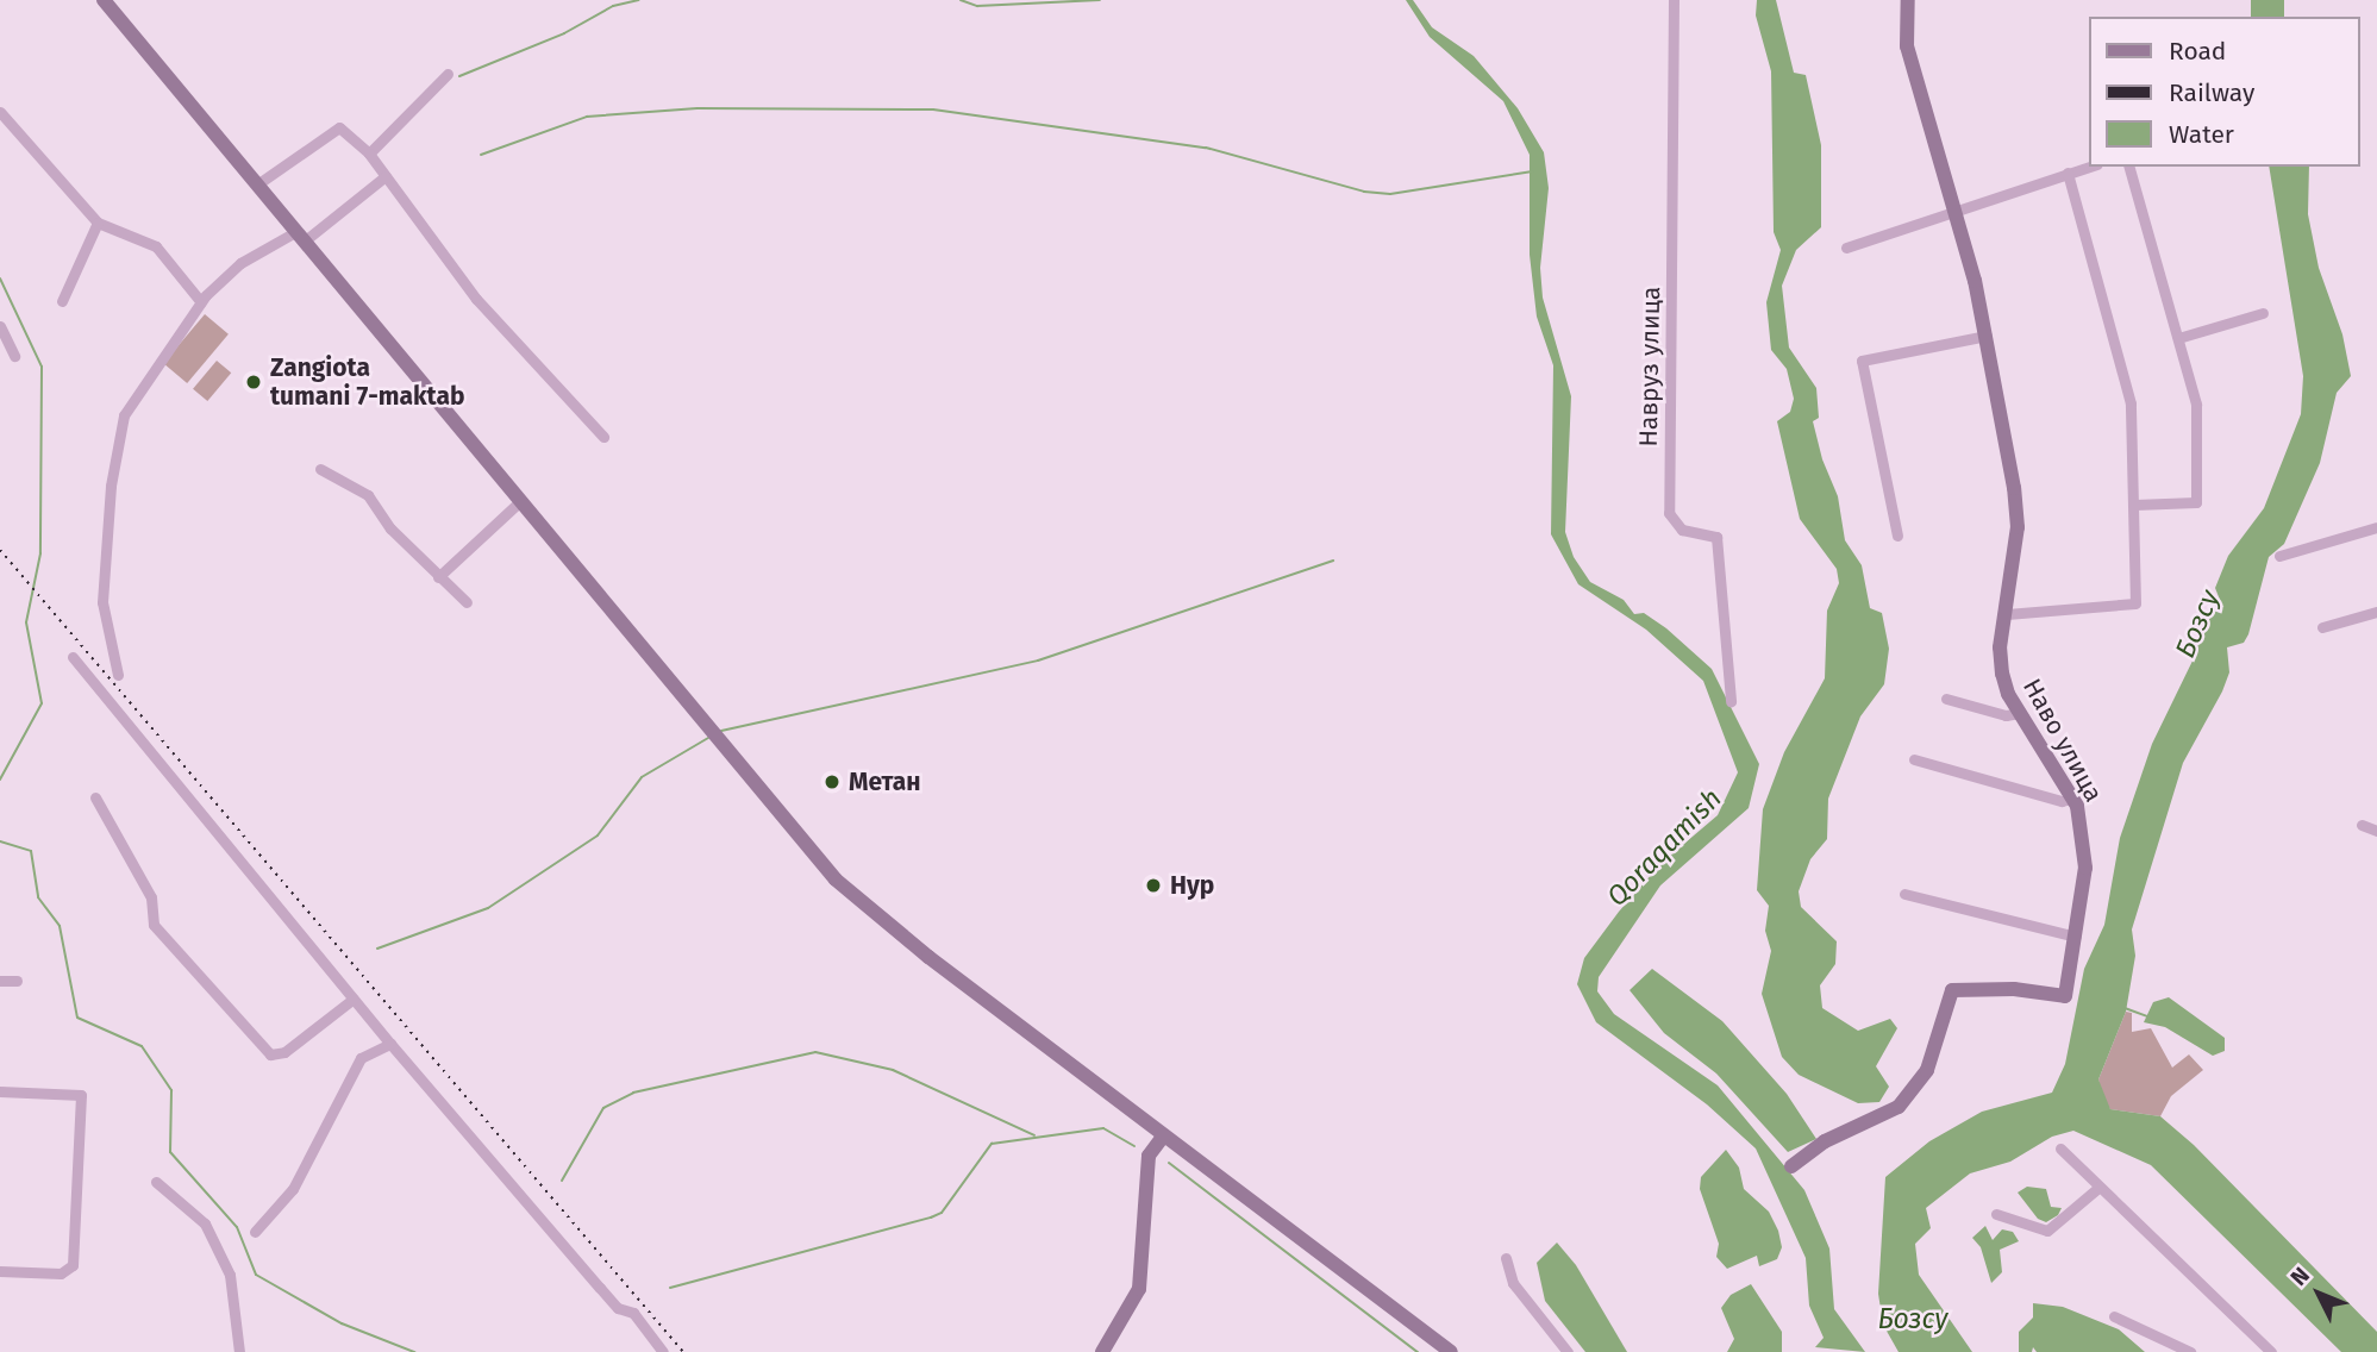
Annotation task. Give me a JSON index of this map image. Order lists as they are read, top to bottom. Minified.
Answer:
{"streets":{"main road":["Наво улица"],"street":["Навруз улица"]},"water":["Бозсу","Qoraqamish"],"places":["Zangiota tumani 7-maktab","Метан","Нур"],"legend":["Road","Railway","Water"],"north":"top left"}
